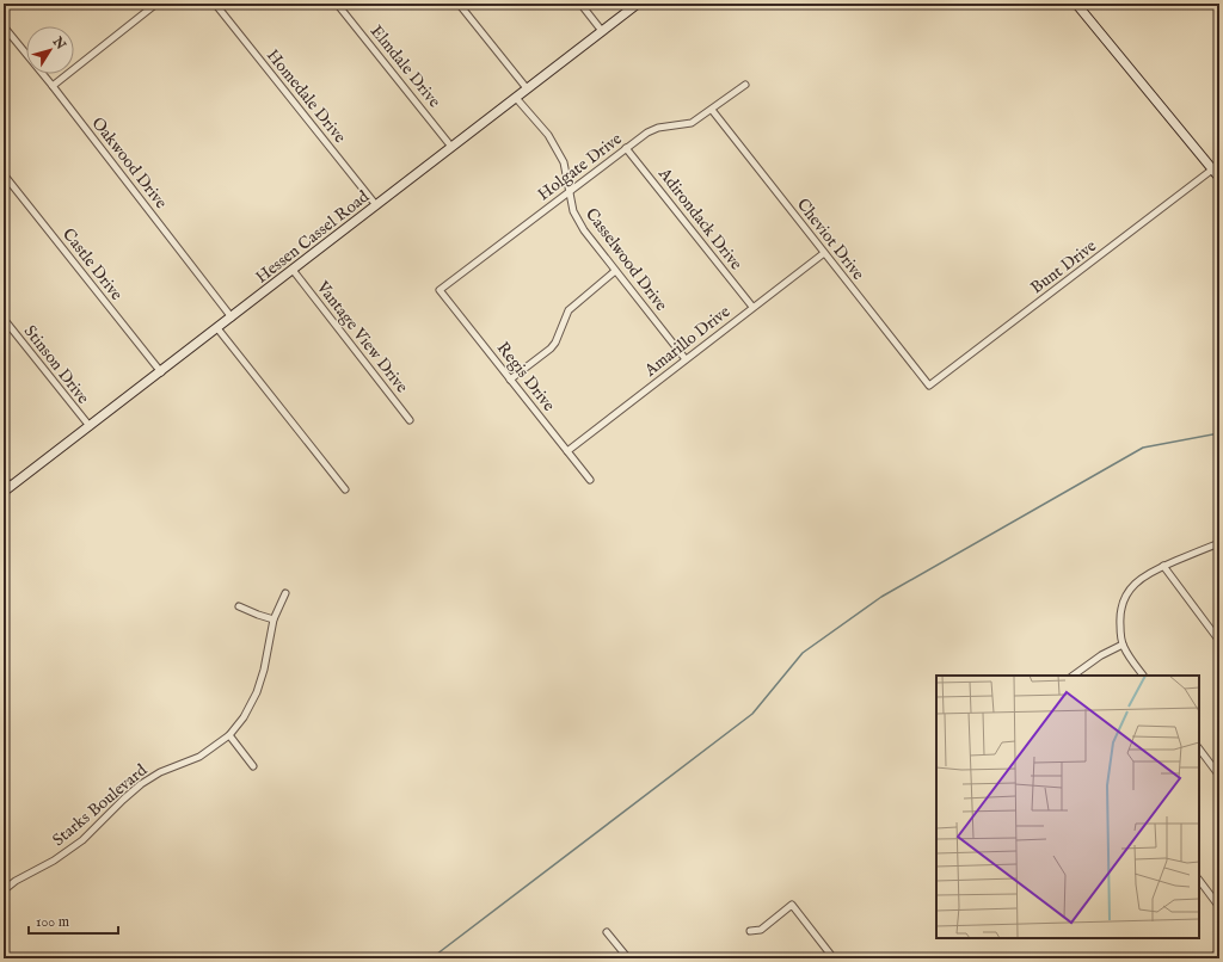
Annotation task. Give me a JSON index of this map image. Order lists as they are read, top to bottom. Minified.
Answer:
{"streets":{"main road":["Hessen Cassel Road"],"street":["Elmdale Drive","Homedale Drive","Oakwood Drive","Holgate Drive","Adirondack Drive","Cheviot Drive","Casselwood Drive","Castle Drive","Bunt Drive","Vantage View Drive","Amarillo Drive","Stinson Drive","Regis Drive","Starks Boulevard"]},"crossings":[["Elmdale Drive","Hessen Cassel Road"],["Homedale Drive","Hessen Cassel Road"],["Oakwood Drive","Hessen Cassel Road"],["Holgate Drive","Adirondack Drive"],["Holgate Drive","Cheviot Drive"],["Holgate Drive","Casselwood Drive"],["Holgate Drive","Regis Drive"],["Adirondack Drive","Amarillo Drive"],["Hessen Cassel Road","Casselwood Drive"],["Hessen Cassel Road","Castle Drive"],["Hessen Cassel Road","Vantage View Drive"],["Hessen Cassel Road","Stinson Drive"],["Cheviot Drive","Bunt Drive"],["Cheviot Drive","Amarillo Drive"],["Casselwood Drive","Amarillo Drive"],["Amarillo Drive","Regis Drive"]],"scale_bar":"100 m","north":"top right"}
